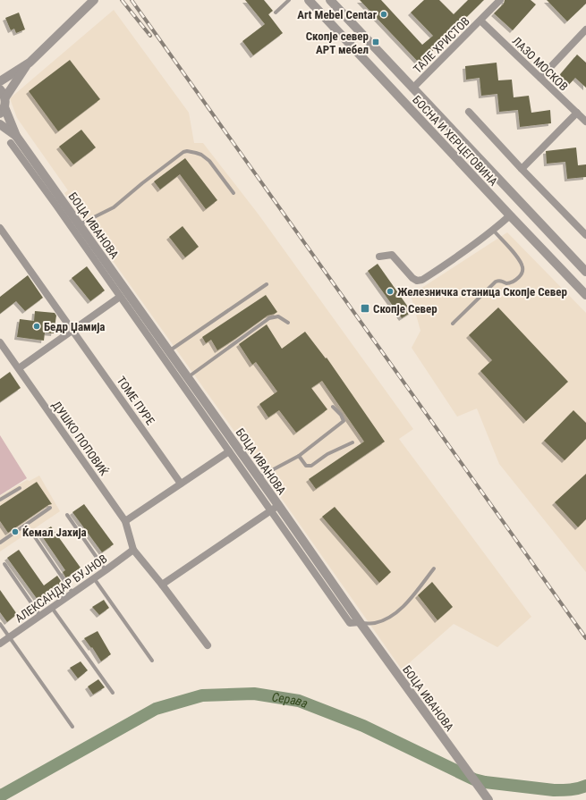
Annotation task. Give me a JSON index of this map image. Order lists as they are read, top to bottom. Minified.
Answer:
{"streets":{"street":["ТАЛЕ ХРИСТОВ","ЛАЗО МОСКОВ","БОСНА И ХЕРЦЕГОВИНА","БОЦА ИВАНОВА","ТОМЕ ПУРЕ","ДУШКО ПОПОВИЌ","АЛЕКСАНДАР БУЈНОВ"]},"crossings":[["ТАЛЕ ХРИСТОВ","ЛАЗО МОСКОВ"],["ТАЛЕ ХРИСТОВ","БОСНА И ХЕРЦЕГОВИНА"],["ДУШКО ПОПОВИЌ","АЛЕКСАНДАР БУЈНОВ"]],"water":["Серава"],"places":{"other":["Art Mebel Centar","Железничка станица Скопје Север","Бедр Џамија","Ќемал Јахија"],"transit":["Скопје север АРТ мебел","Скопје Север"]}}
